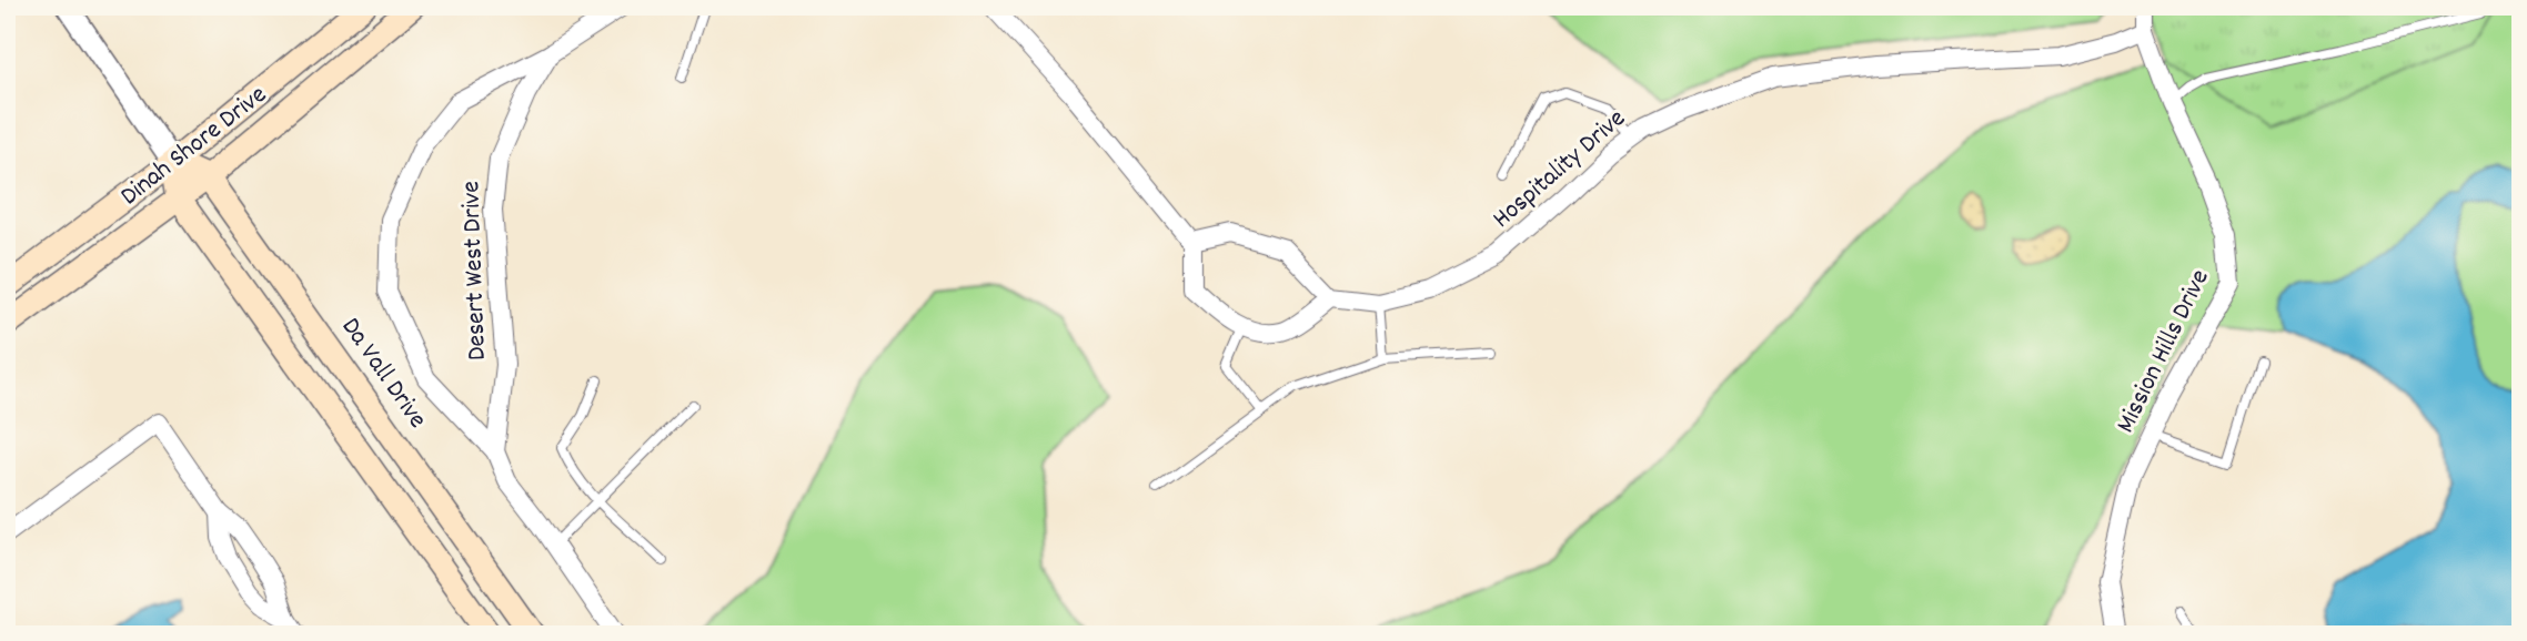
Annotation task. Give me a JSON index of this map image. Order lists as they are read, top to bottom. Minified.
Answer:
{"streets":{"main road":["Dinah Shore Drive","Da Vall Drive"],"street":["Hospitality Drive","Desert West Drive","Mission Hills Drive"]},"crossings":[["Dinah Shore Drive","Da Vall Drive"],["Hospitality Drive","Mission Hills Drive"]]}
